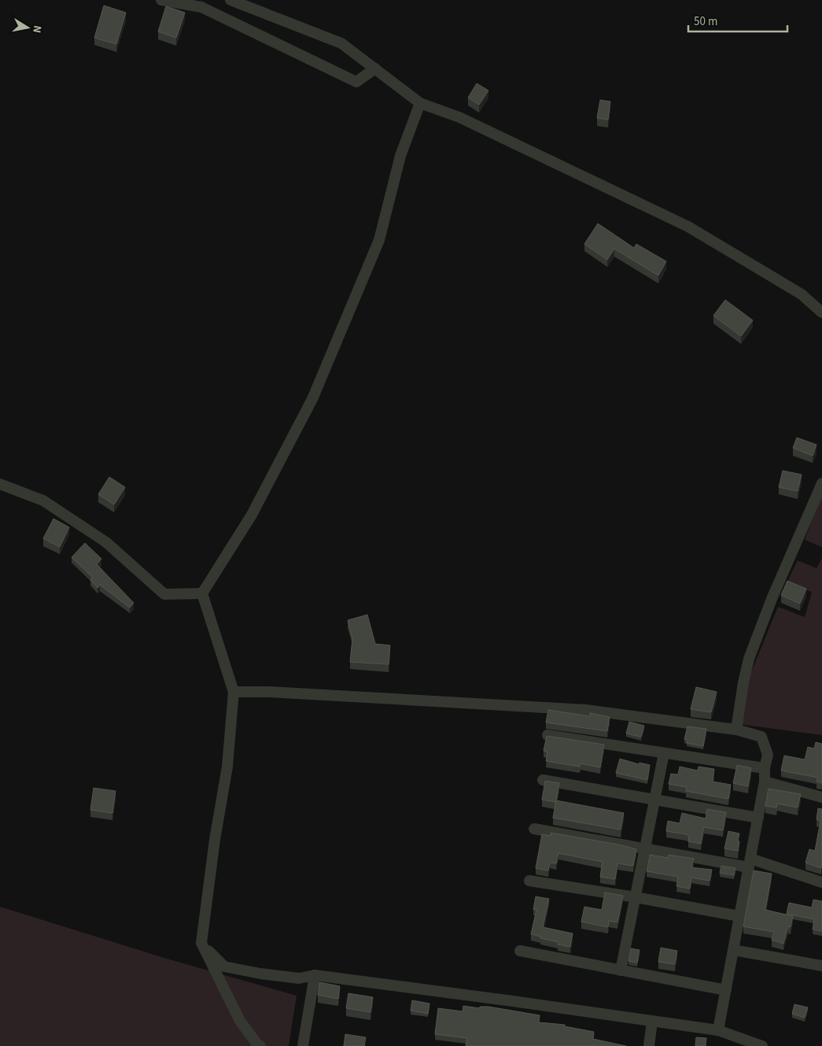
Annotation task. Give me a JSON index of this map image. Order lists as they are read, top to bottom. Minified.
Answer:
{"scale_bar":"50 m","north":"right"}
